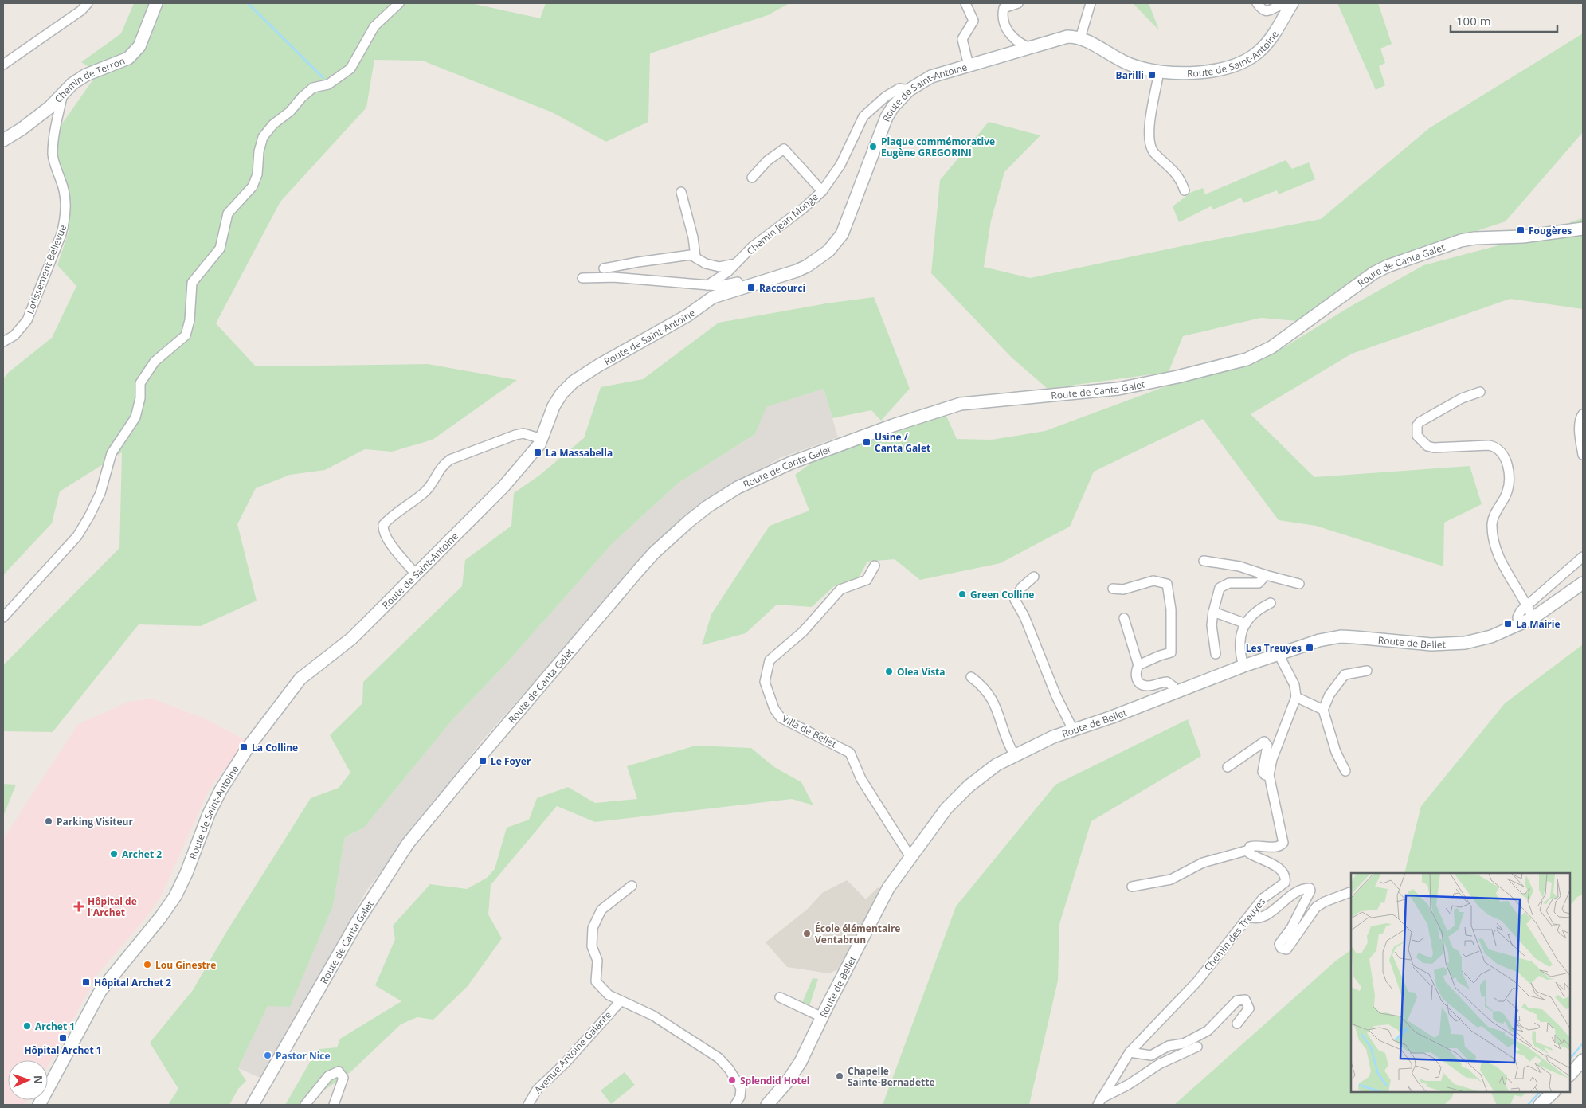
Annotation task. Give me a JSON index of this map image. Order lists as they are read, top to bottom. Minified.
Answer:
{"streets":{"street":["Route de Saint-Antoine","Chemin de Terron","Chemin Jean Monge","Route de Canta Galet","Lotissement Bellevue","Route de Bellet","Villa de Bellet","Chemin des Treuyes","Avenue Antoine Galante"]},"crossings":[["Route de Saint-Antoine","Chemin Jean Monge"],["Chemin de Terron","Lotissement Bellevue"],["Route de Bellet","Villa de Bellet"]],"places":{"transit":["Barilli","Fougères","Raccourci","Usine / Canta Galet","La Massabella","La Mairie","Les Treuyes","La Colline","Le Foyer","Hôpital Archet 2","Hôpital Archet 1"],"other":["Plaque commémorative Eugène GREGORINI","Green Colline","Olea Vista","Parking Visiteur","Archet 2","École élémentaire Ventabrun","Lou Ginestre","Archet 1","Pastor Nice","Chapelle Sainte-Bernadette","Splendid Hotel"],"health":["Hôpital de l'Archet"]},"scale_bar":"100 m","north":"right"}
